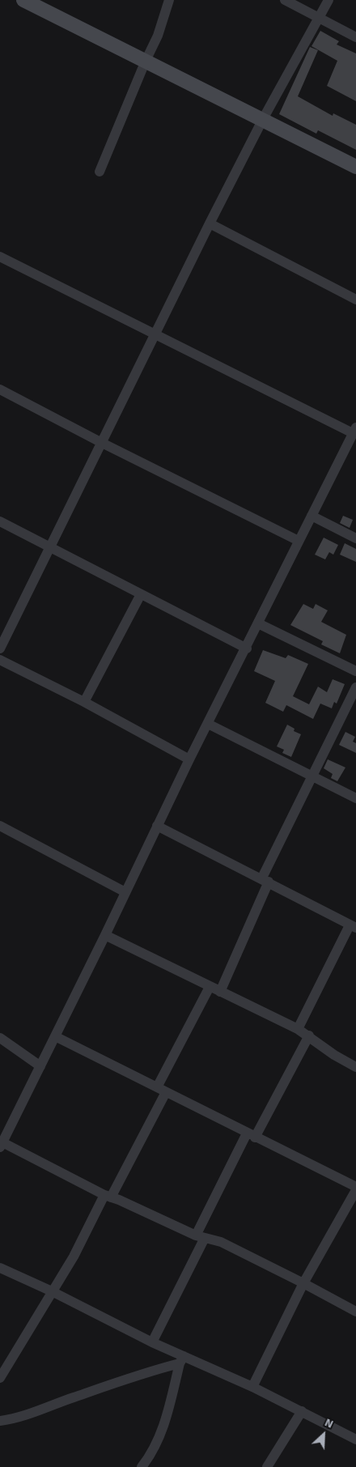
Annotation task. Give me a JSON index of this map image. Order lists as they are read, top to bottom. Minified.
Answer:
{"north":"top right"}
